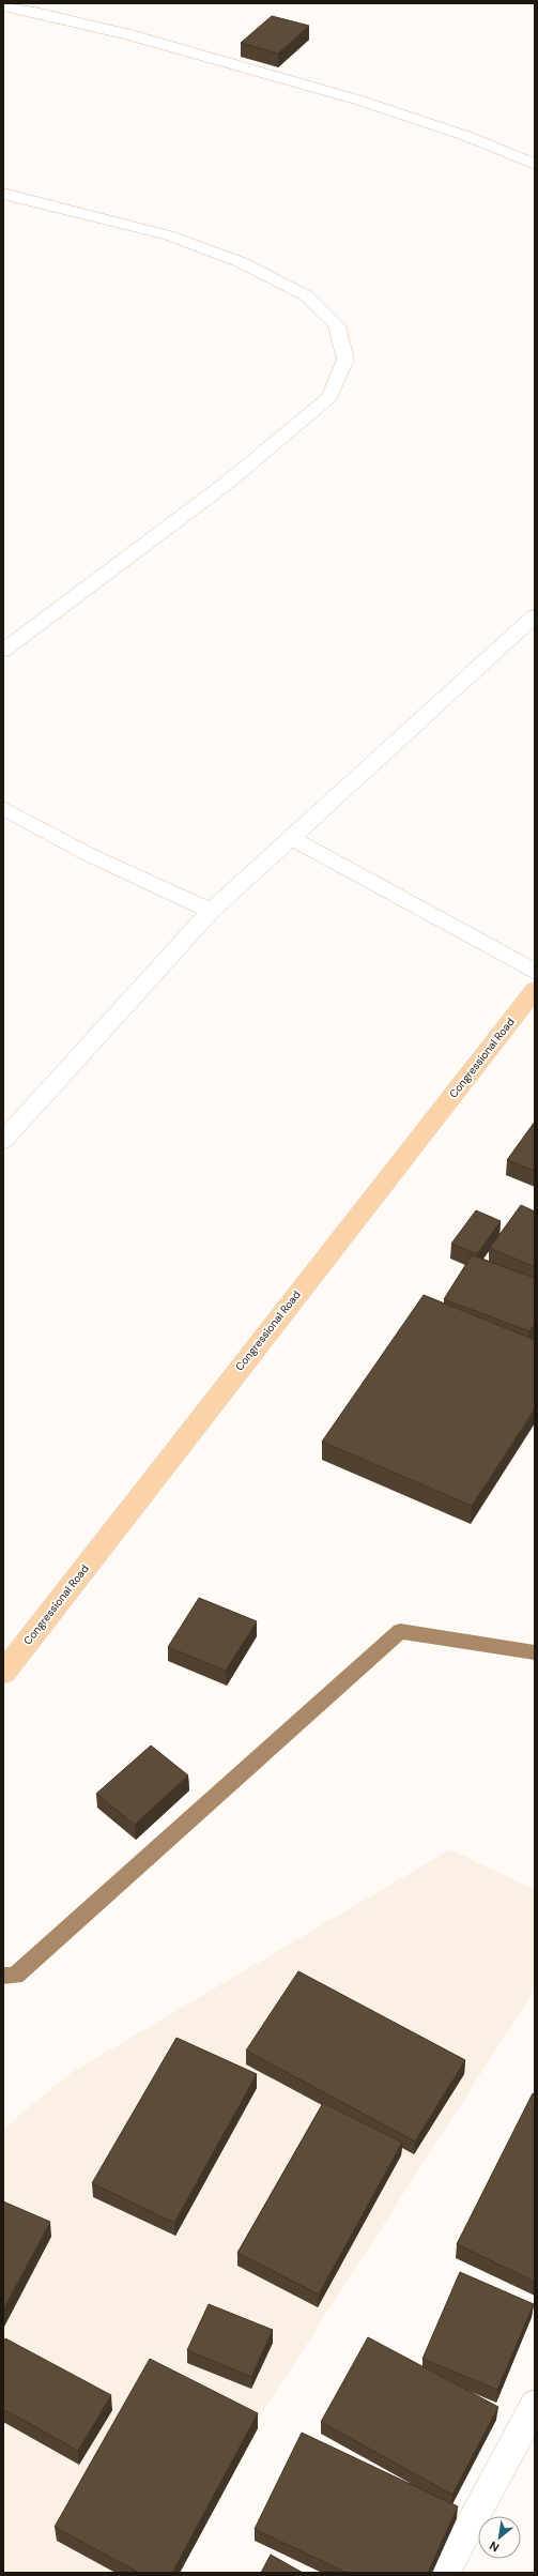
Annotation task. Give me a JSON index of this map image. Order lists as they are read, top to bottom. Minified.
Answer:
{"streets":{"main road":["Congressional Road"]},"north":"bottom left"}
